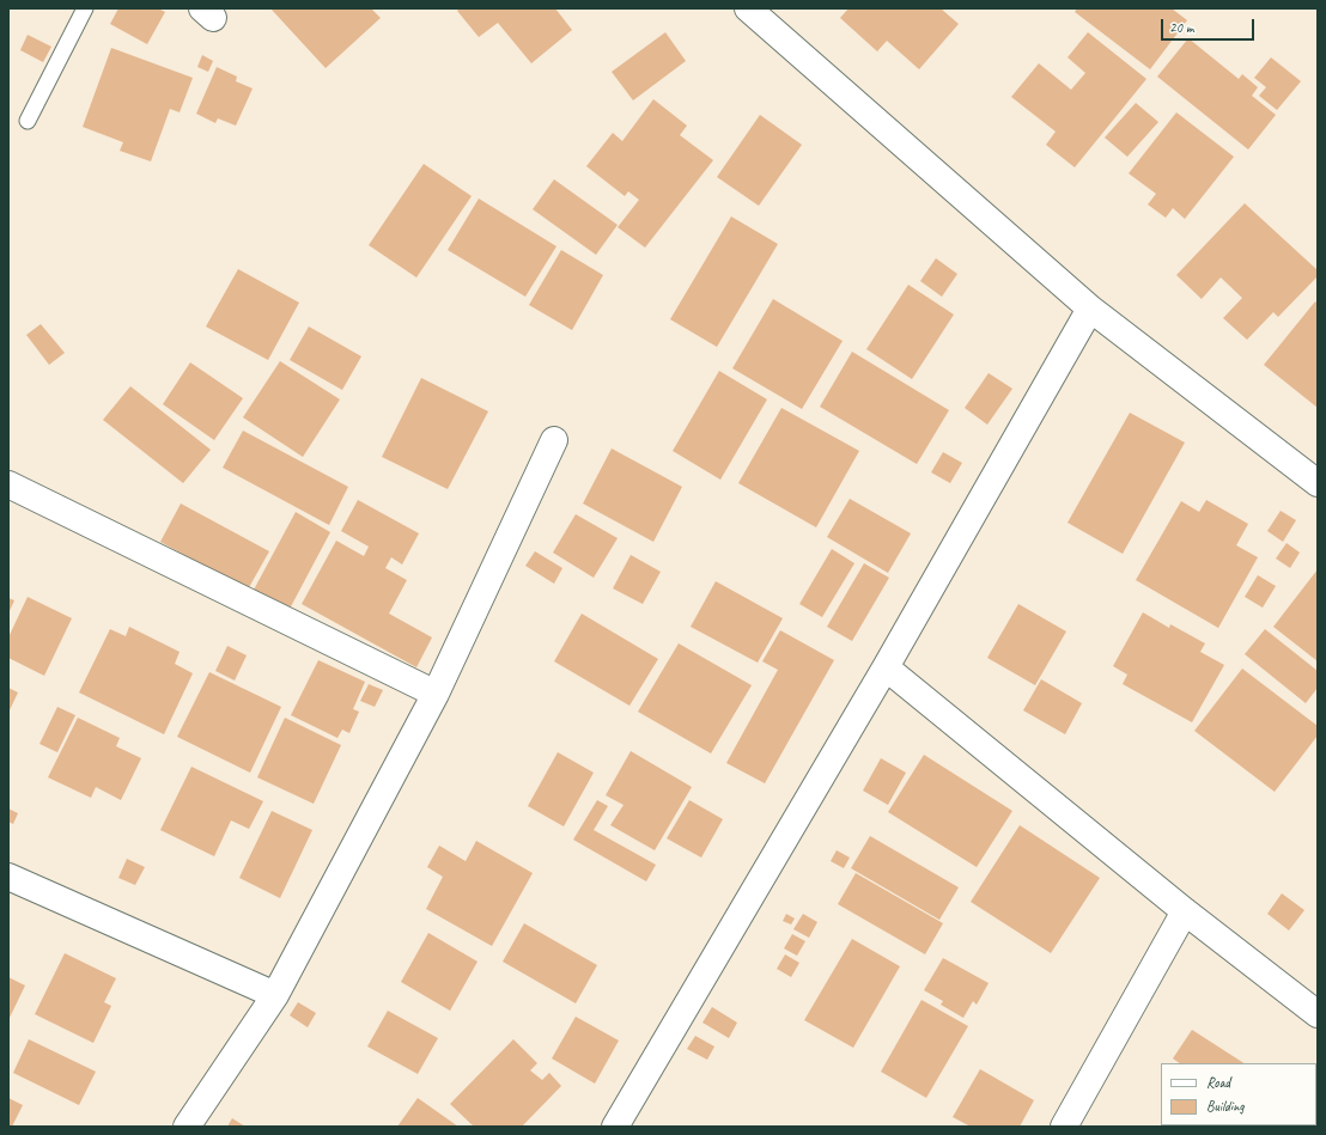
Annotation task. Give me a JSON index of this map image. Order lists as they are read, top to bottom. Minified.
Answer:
{"legend":["Road","Building"],"scale_bar":"20 m"}
